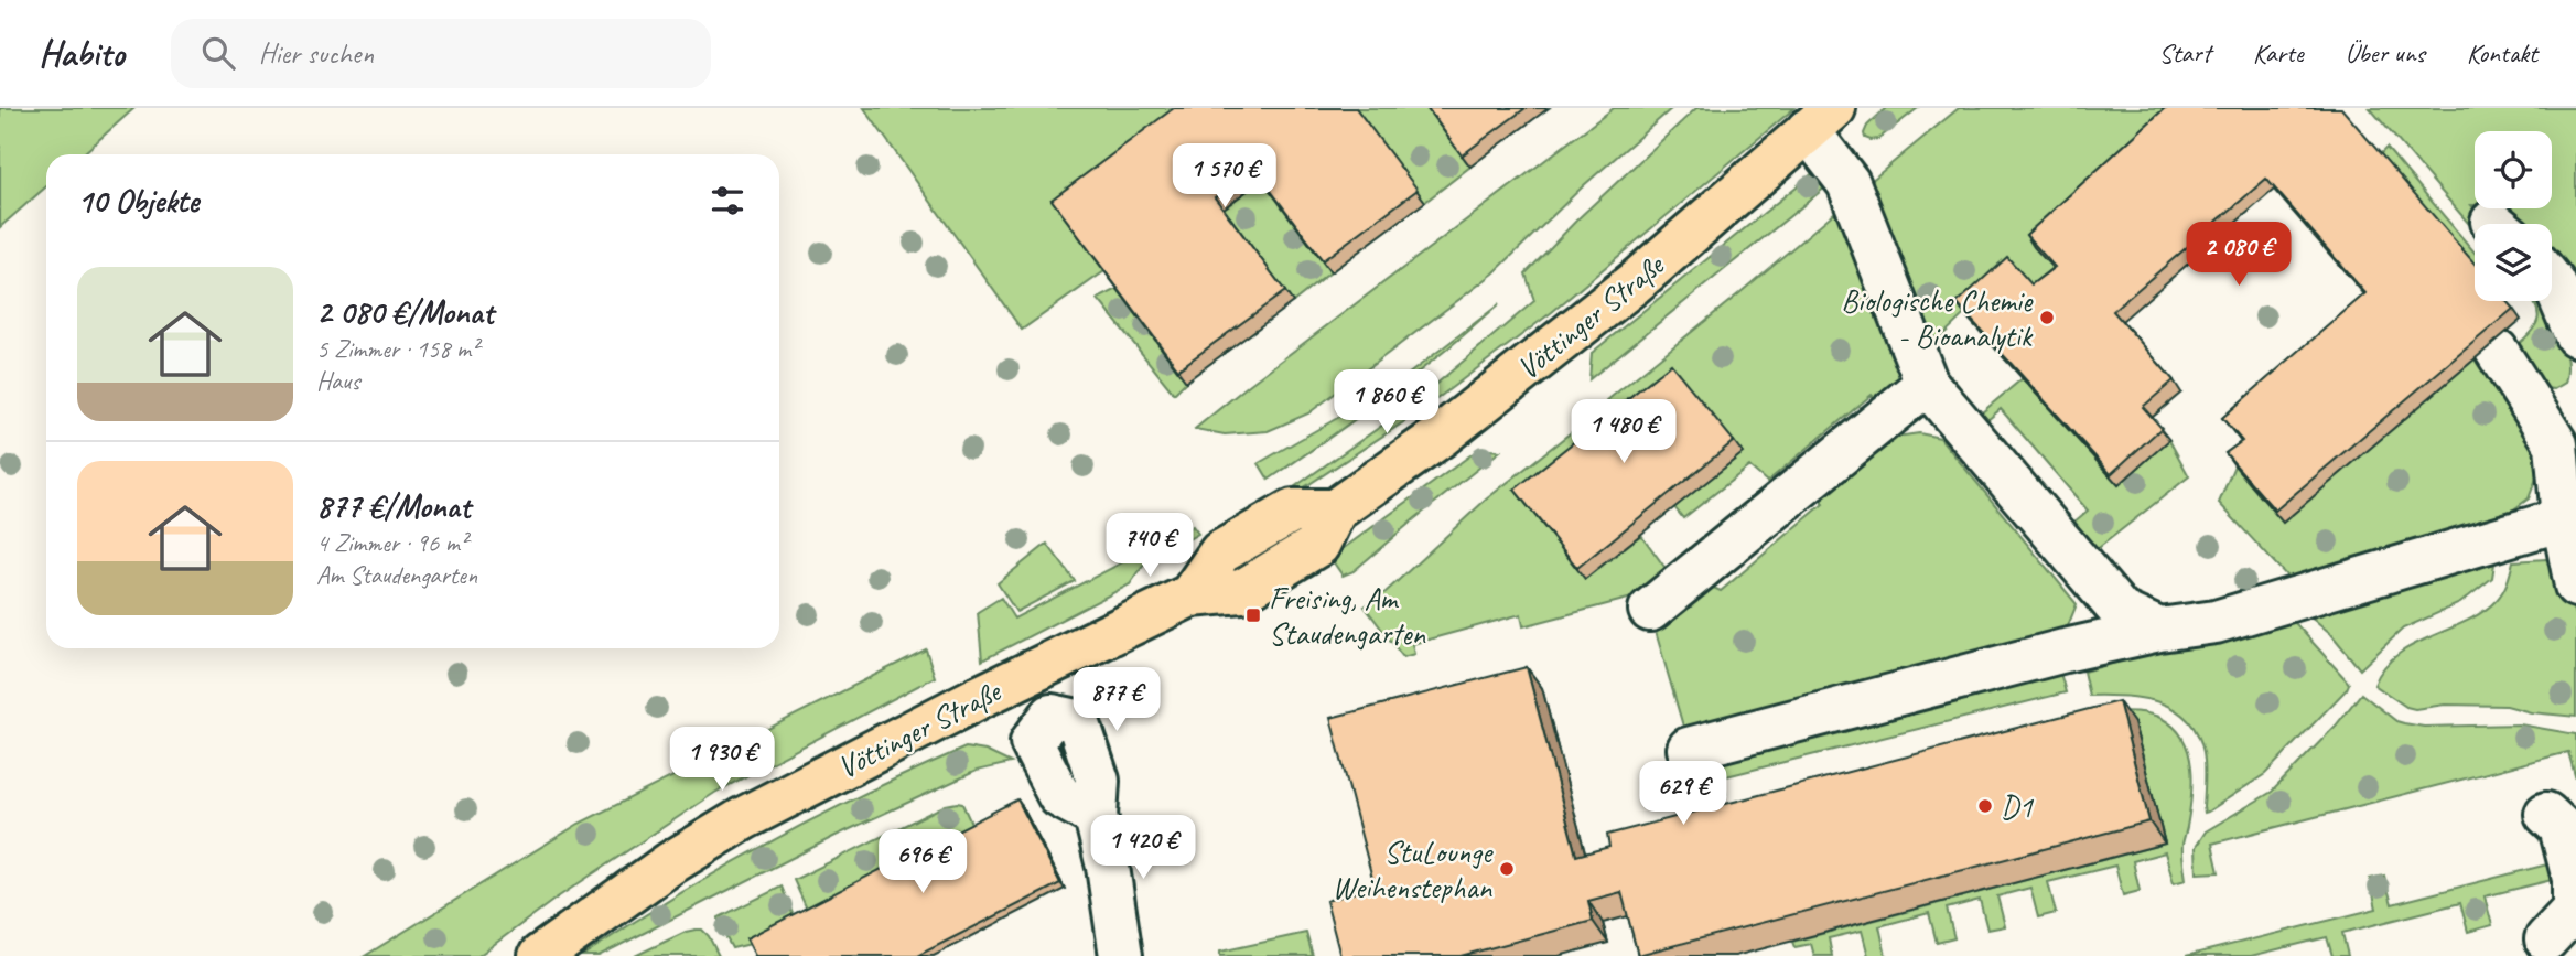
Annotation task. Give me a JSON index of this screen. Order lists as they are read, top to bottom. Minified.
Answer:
{"streets":{"main road":["Vöttinger Straße"]},"places":{"other":["Biologische Chemie - Bioanalytik","D1","StuLounge Weihenstephan"],"transit":["Freising, Am Staudengarten"]},"page":{"header":"Habito","search":"Hier suchen","nav":["Start","Karte","Über uns","Kontakt"],"price":["1 570 €","2 080 €","1 860 €","1 480 €","740 €","877 €","1 930 €","629 €","1 420 €","696 €"],"heading":"10 Objekte","list":[{"name":"2 080 €/Monat","note":"5 Zimmer · 158 m² · Haus"},{"name":"877 €/Monat","note":"4 Zimmer · 96 m² · Am Staudengarten"}]}}
